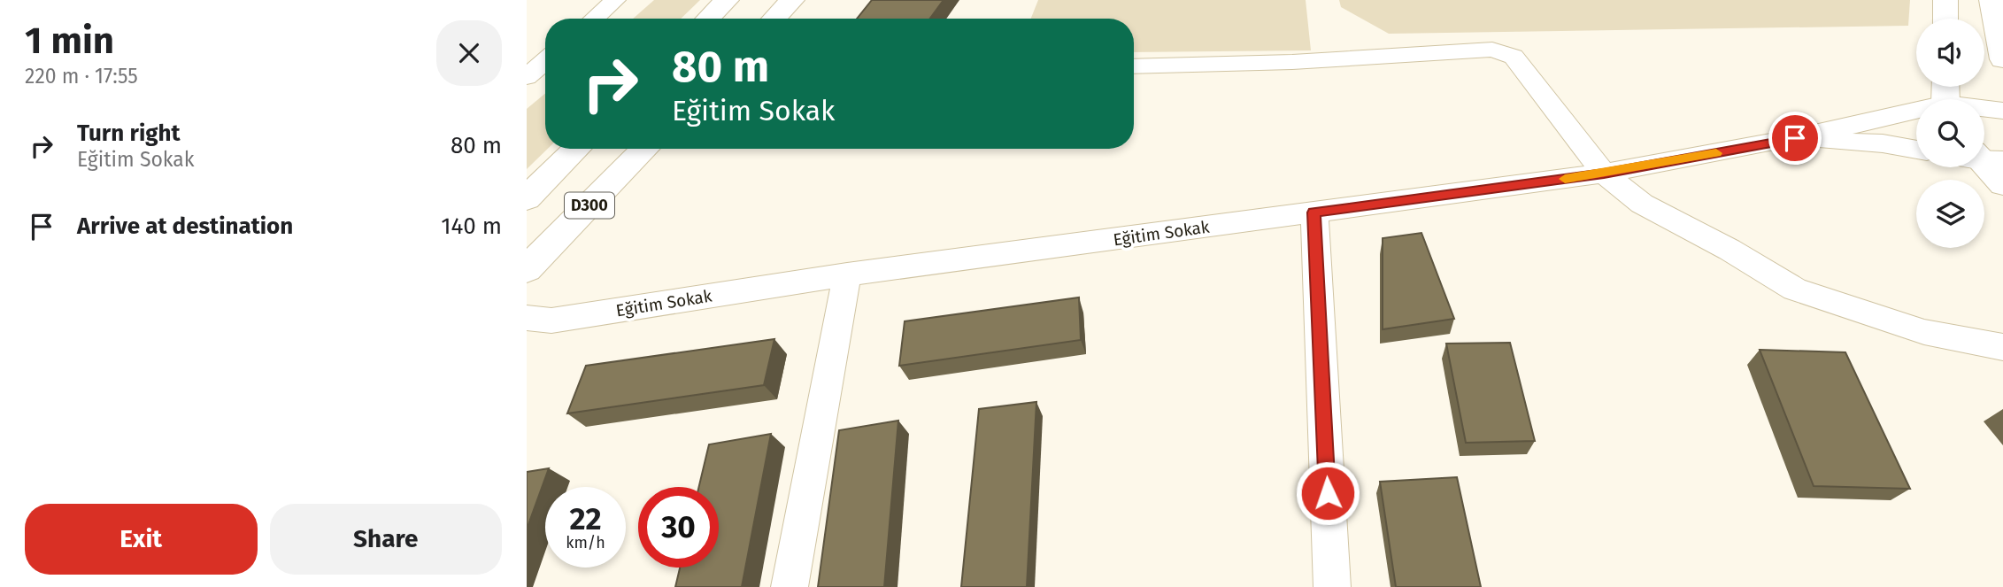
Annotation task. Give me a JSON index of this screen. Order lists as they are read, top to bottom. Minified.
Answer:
{"streets":{"main road":["D300"],"street":["Eğitim Sokak"]},"page":{"heading":["1 min","220 m · 17:55"],"turn":["80 m","Eğitim Sokak"],"list":[{"name":"Turn right","note":"Eğitim Sokak","value":"80 m"},{"name":"Arrive at destination","value":"140 m"}],"speed":"22 km/h","limit":"30","buttons":["Exit","Share"]}}
